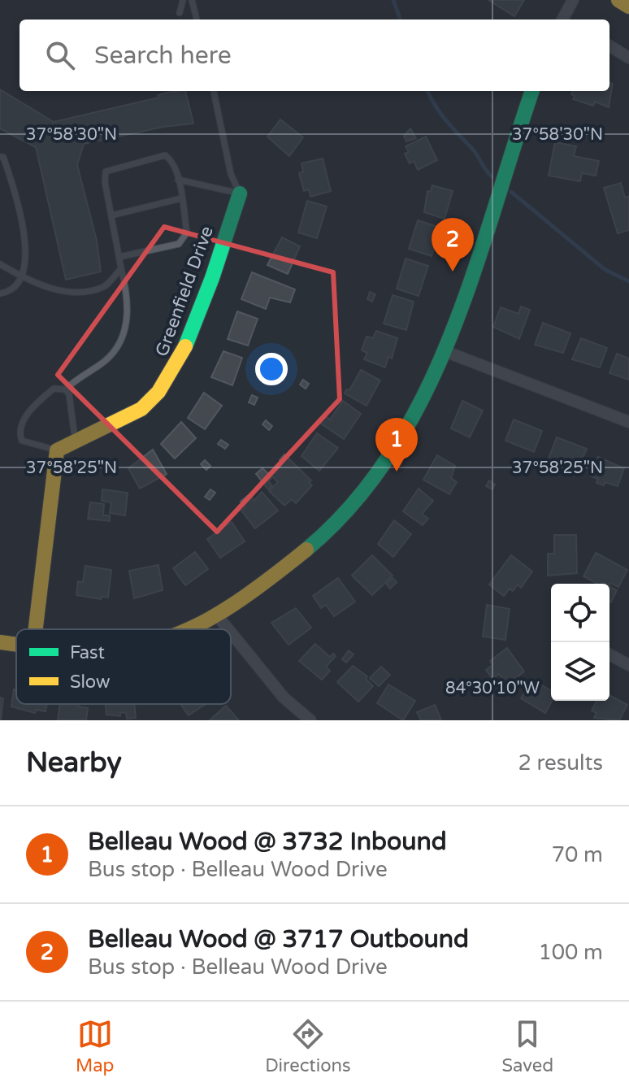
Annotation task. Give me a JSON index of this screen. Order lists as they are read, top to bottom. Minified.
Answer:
{"streets":{"street":["Greenfield Drive"]},"legend":["Fast","Slow"],"page":{"search":"Search here","pins":["2","1"],"heading":["Nearby","2 results"],"list":[{"mark":"1","name":"Belleau Wood @ 3732 Inbound","note":"Bus stop · Belleau Wood Drive","value":"70 m"},{"mark":"2","name":"Belleau Wood @ 3717 Outbound","note":"Bus stop · Belleau Wood Drive","value":"100 m"}],"nav":["Map","Directions","Saved"]},"coordinates":["37°58'30\"N","37°58'25\"N","84°30'10\"W"]}
